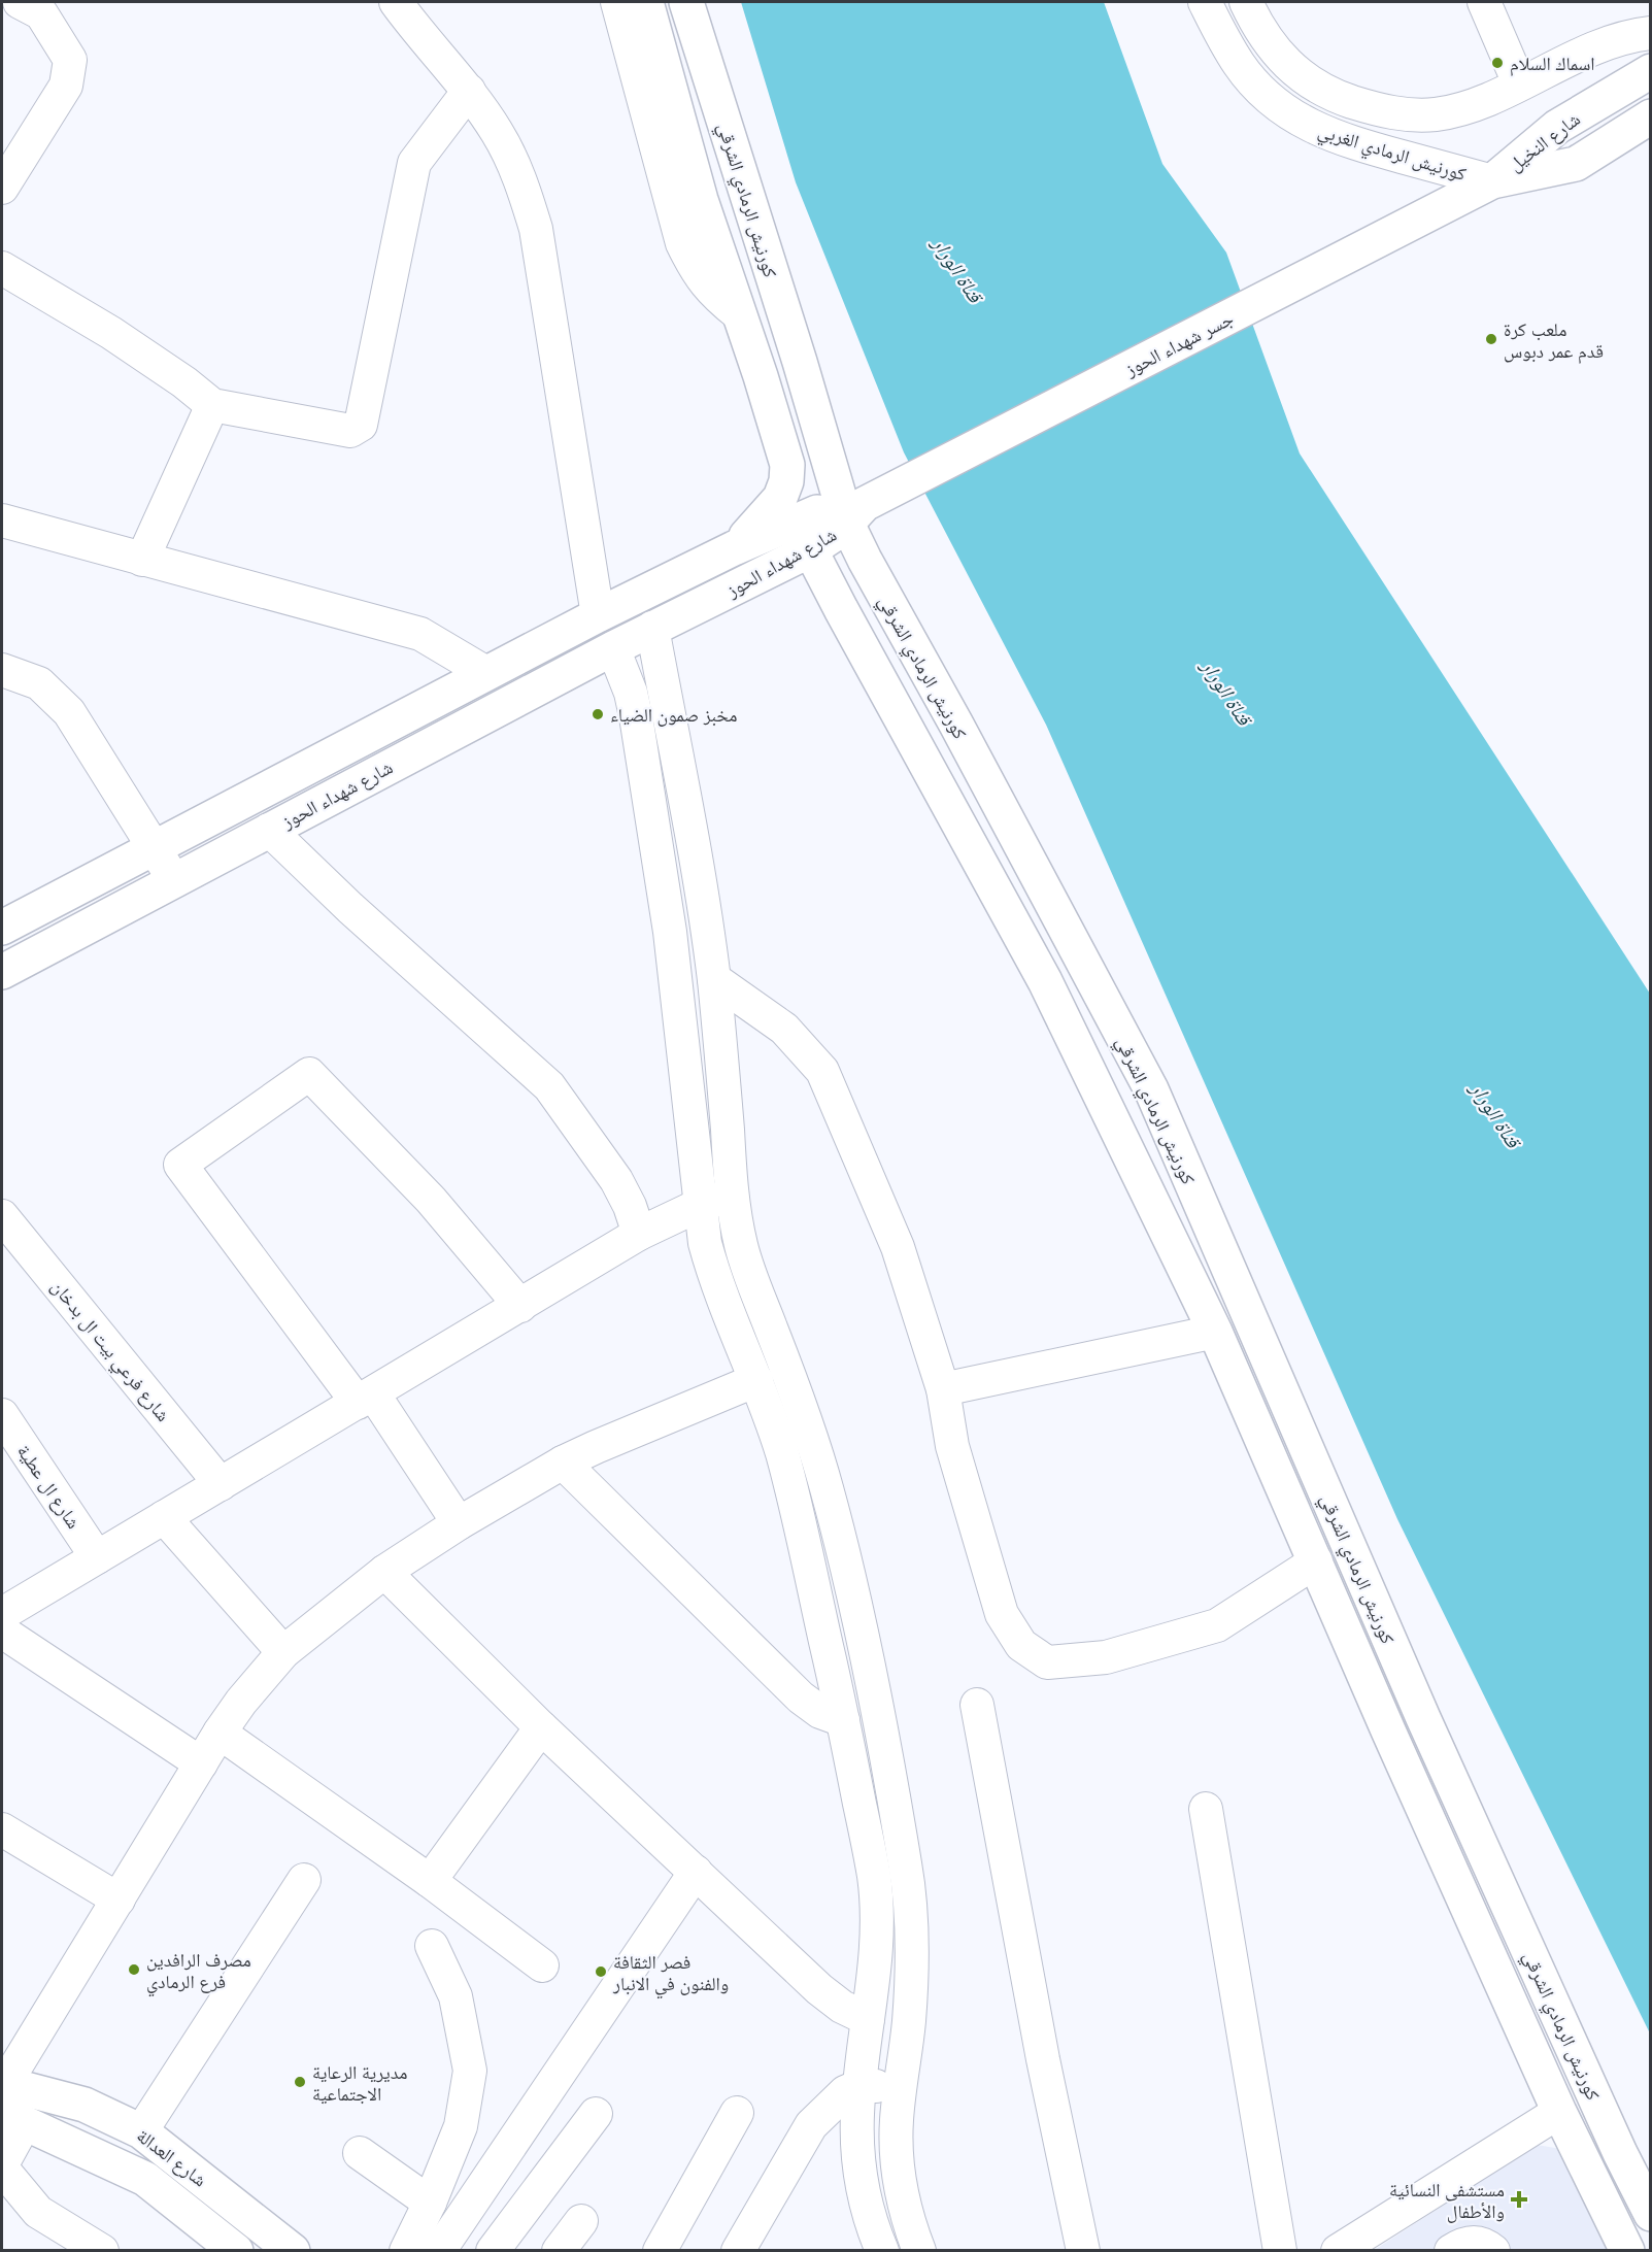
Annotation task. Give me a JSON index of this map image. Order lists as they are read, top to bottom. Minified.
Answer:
{"streets":{"main road":["شارع النخيل","كورنيش الرمادي الشرقي","جسر شهداء الحوز","شارع شهداء الحوز","شارع العدالة"],"street":["كورنيش الرمادي الغربي","شارع فرعي بيت ال بدخان","شارع ال عطية"]},"crossings":[["شارع النخيل","كورنيش الرمادي الغربي"],["شارع النخيل","جسر شهداء الحوز"],["كورنيش الرمادي الغربي","جسر شهداء الحوز"],["كورنيش الرمادي الشرقي","جسر شهداء الحوز"],["كورنيش الرمادي الشرقي","شارع شهداء الحوز"],["جسر شهداء الحوز","شارع شهداء الحوز"]],"water":["قناة الورار"],"places":{"other":["اسماك السلام","ملعب كرة قدم عمر دبوس","مخبز صمون الضياء","مصرف الرافدين فرع الرمادي","فصر الثقافة والفنون في الانبار","مديرية الرعاية الاجتماعية"],"health":["مستشفى النسائية والأطفال"]}}
